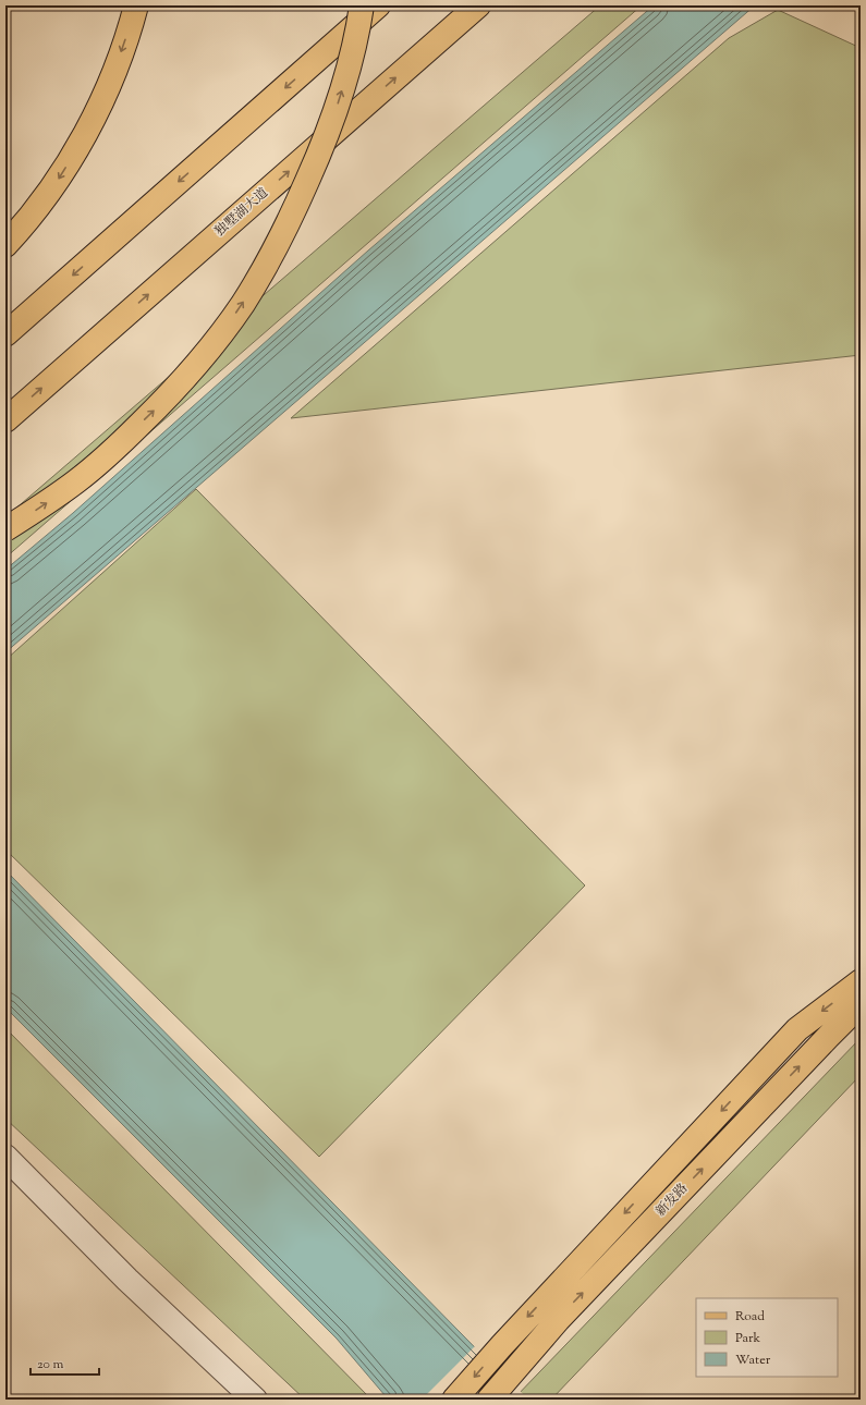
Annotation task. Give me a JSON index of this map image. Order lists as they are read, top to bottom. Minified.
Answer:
{"streets":{"main road":["独墅湖大道","新发路"]},"legend":["Road","Park","Water"],"scale_bar":"20 m"}
